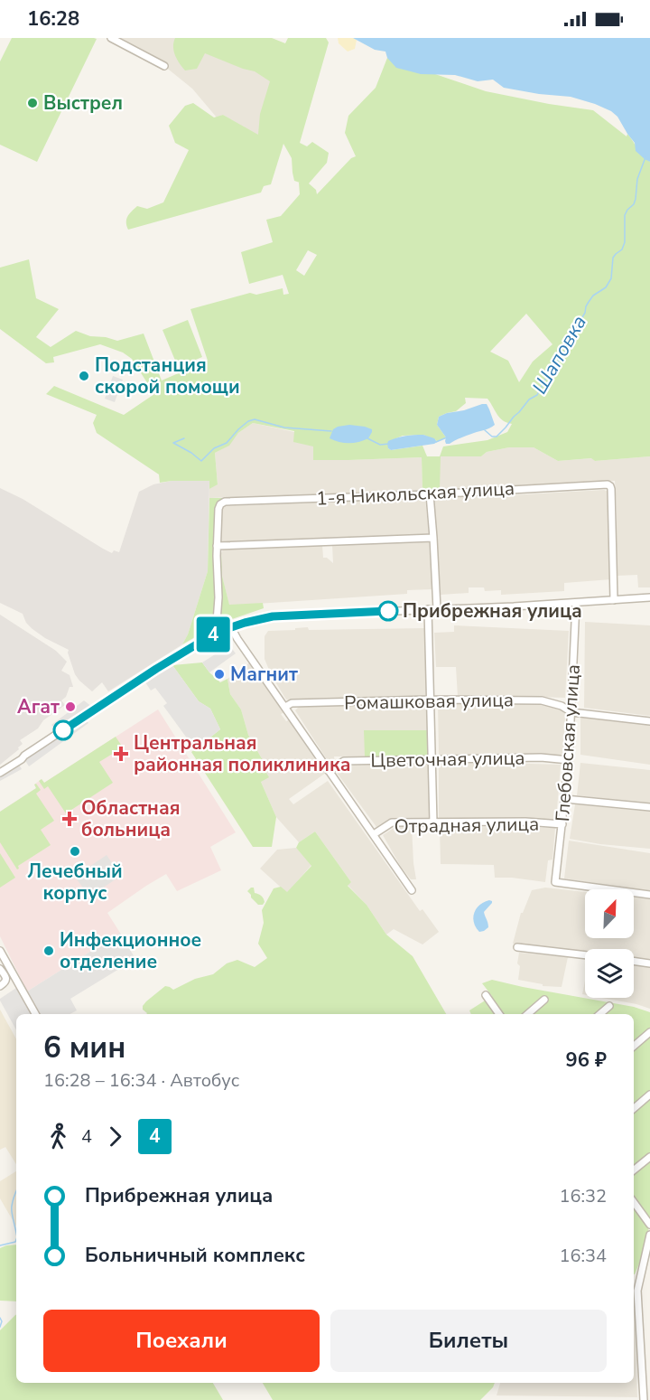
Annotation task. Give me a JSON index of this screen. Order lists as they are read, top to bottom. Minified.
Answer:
{"streets":{"street":["1-я Никольская улица","Ромашковая улица","Глебовская улица","Цветочная улица","Отрадная улица"]},"crossings":[["Ромашковая улица","Глебовская улица"],["Глебовская улица","Цветочная улица"],["Глебовская улица","Отрадная улица"]],"water":["Шаповка"],"places":{"other":["Выстрел","Подстанция скорой помощи","Прибрежная улица","Магнит","Агат","Лечебный корпус","Инфекционное отделение"],"health":["Центральная районная поликлиника","Областная больница"]},"lines":["bus line 4"],"north":"top right","page":{"status":"16:28","on_map":"4","heading":["6 мин","16:28 – 16:34 · Автобус","96 ₽"],"legs":["4","4"],"list":[{"name":"Прибрежная улица","value":"16:32"},{"name":"Больничный комплекс","value":"16:34"}],"buttons":["Поехали","Билеты"]}}
